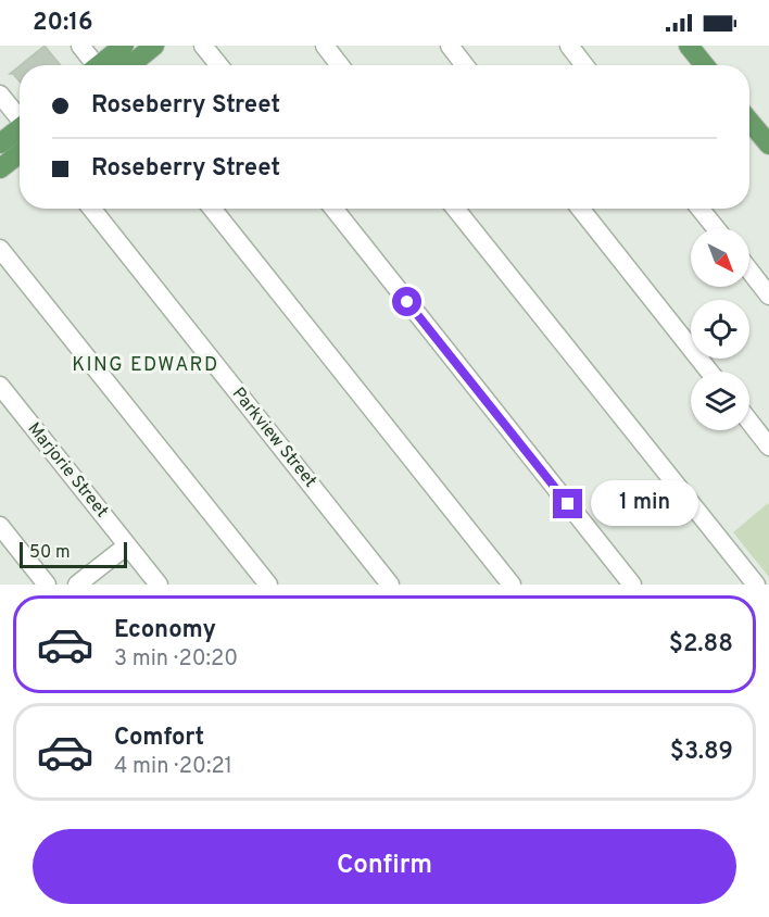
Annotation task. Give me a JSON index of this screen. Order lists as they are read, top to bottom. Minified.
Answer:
{"streets":{"street":["Parkview Street","Marjorie Street"]},"districts":["KING EDWARD"],"scale_bar":"50 m","north":"bottom right","page":{"status":"20:16","banner":["Roseberry Street","Roseberry Street"],"bubble":"1 min","scale":"50 m","list":[{"name":"Economy","note":"3 min · 20:20","value":"$2.88"},{"name":"Comfort","note":"4 min · 20:21","value":"$3.89"}],"buttons":"Confirm"}}
